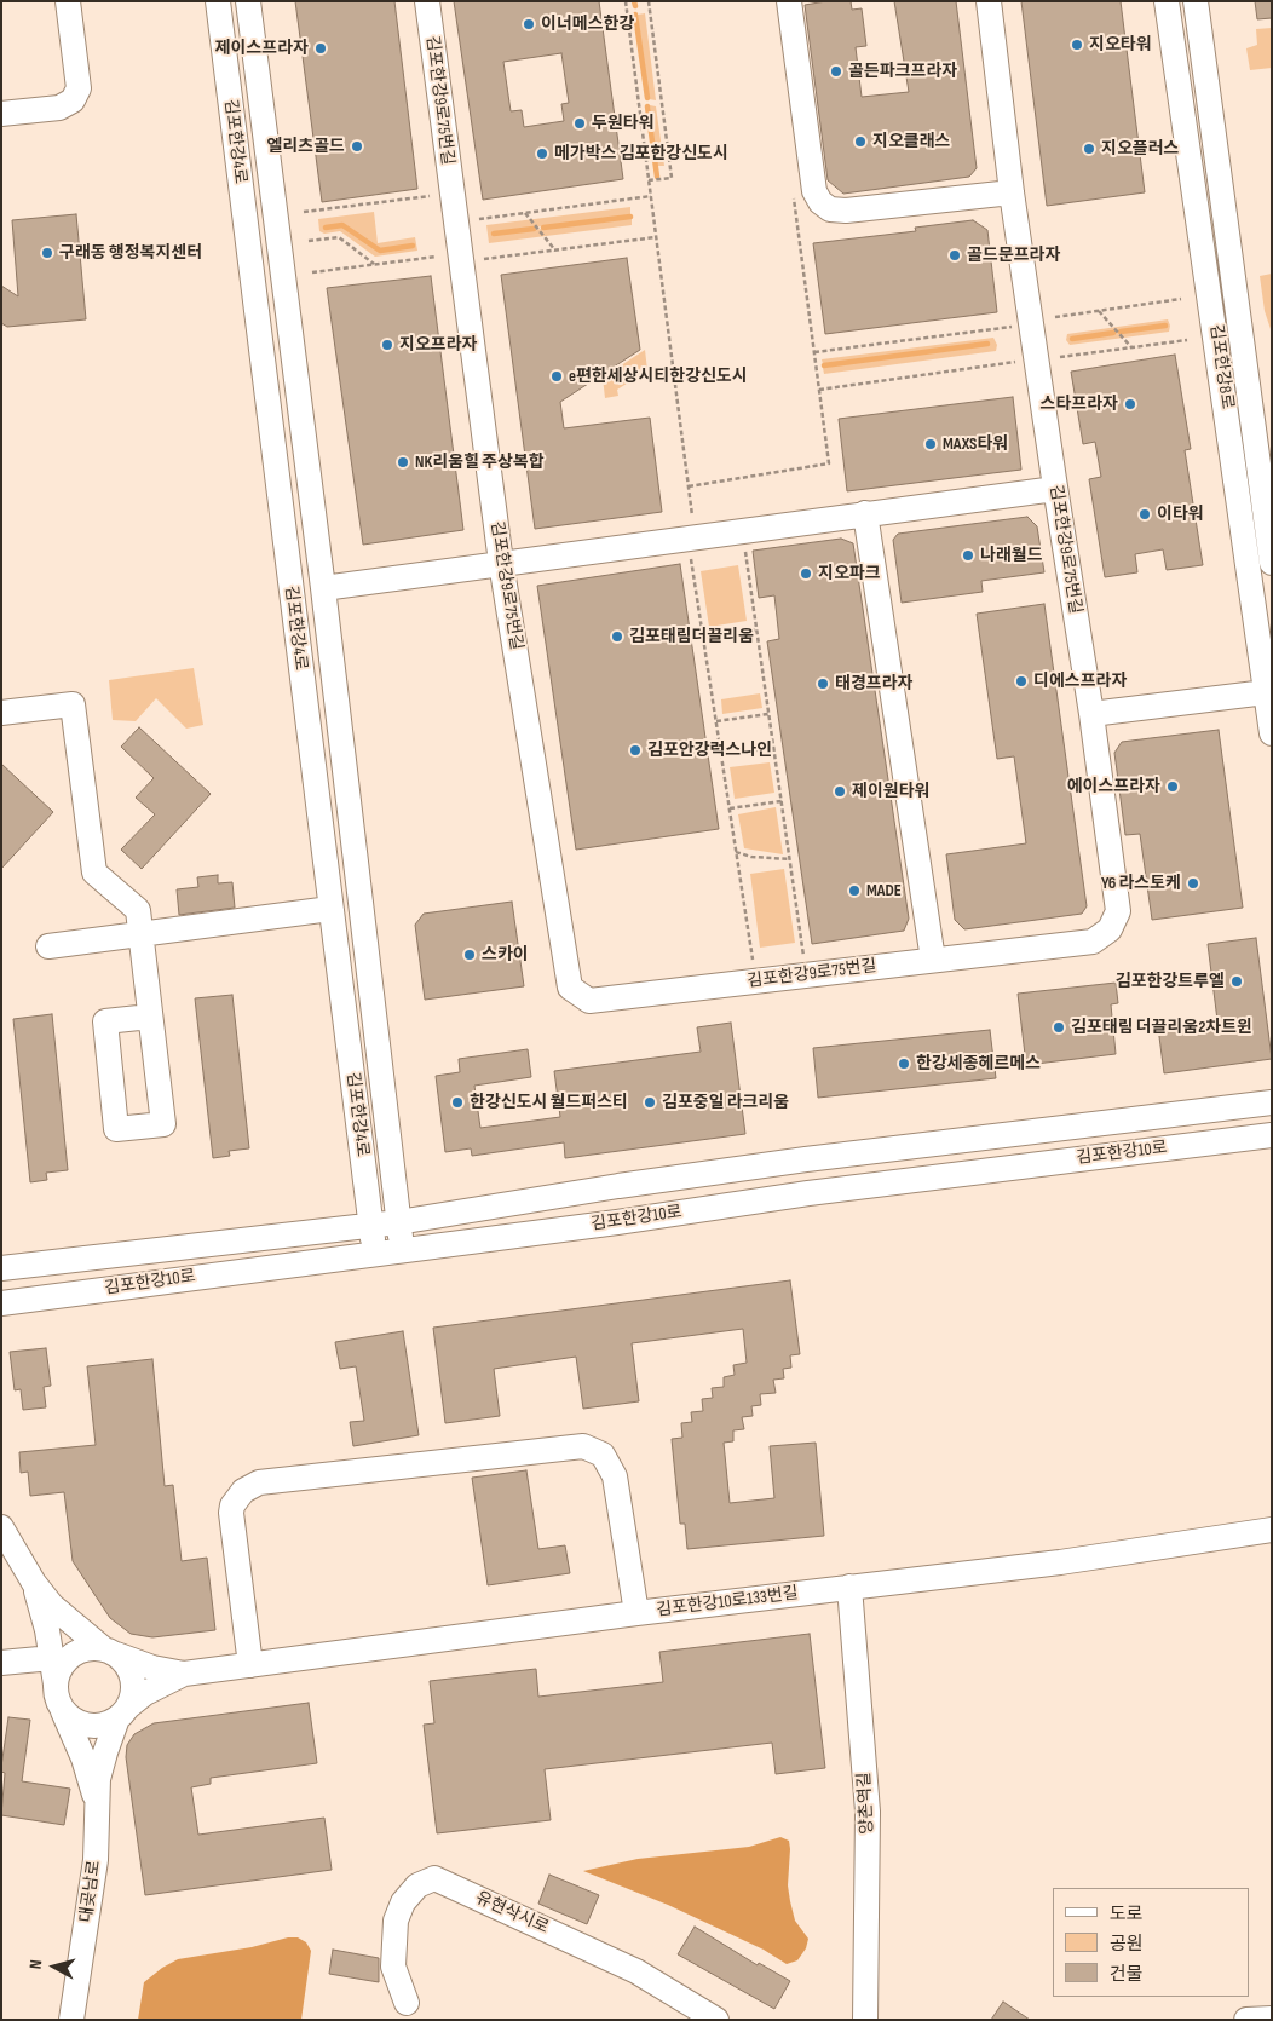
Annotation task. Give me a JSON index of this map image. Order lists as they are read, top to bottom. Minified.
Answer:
{"streets":{"street":["김포한강9로75번길","김포한강4로","김포한강8로","김포한강10로","김포한강10로133번길","양촌역길","대곶남로","유현삭시로"]},"crossings":[["김포한강4로","김포한강10로"],["김포한강10로133번길","양촌역길"]],"places":["이너메스한강","지오타워","제이스프라자","골든파크프라자","두원타워","지오클래스","엘리츠골드","지오플러스","메가박스 김포한강신도시","구래동 행정복지센터","골드문프라자","지오프라자","e편한세상시티한강신도시","스타프라자","MAXS타워","NK리움힐 주상복합","이타워","나래월드","지오파크","김포태림더끌리움","디에스프라자","태경프라자","김포안강럭스나인","에이스프라자","제이원타워","Y6 라스토케","MADE","스카이","김포한강트루엘","김포태림 더끌리움2차트윈","한강세종헤르메스","한강신도시 월드퍼스티","김포중일 라크리움"],"legend":["도로","공원","건물"],"north":"left"}
